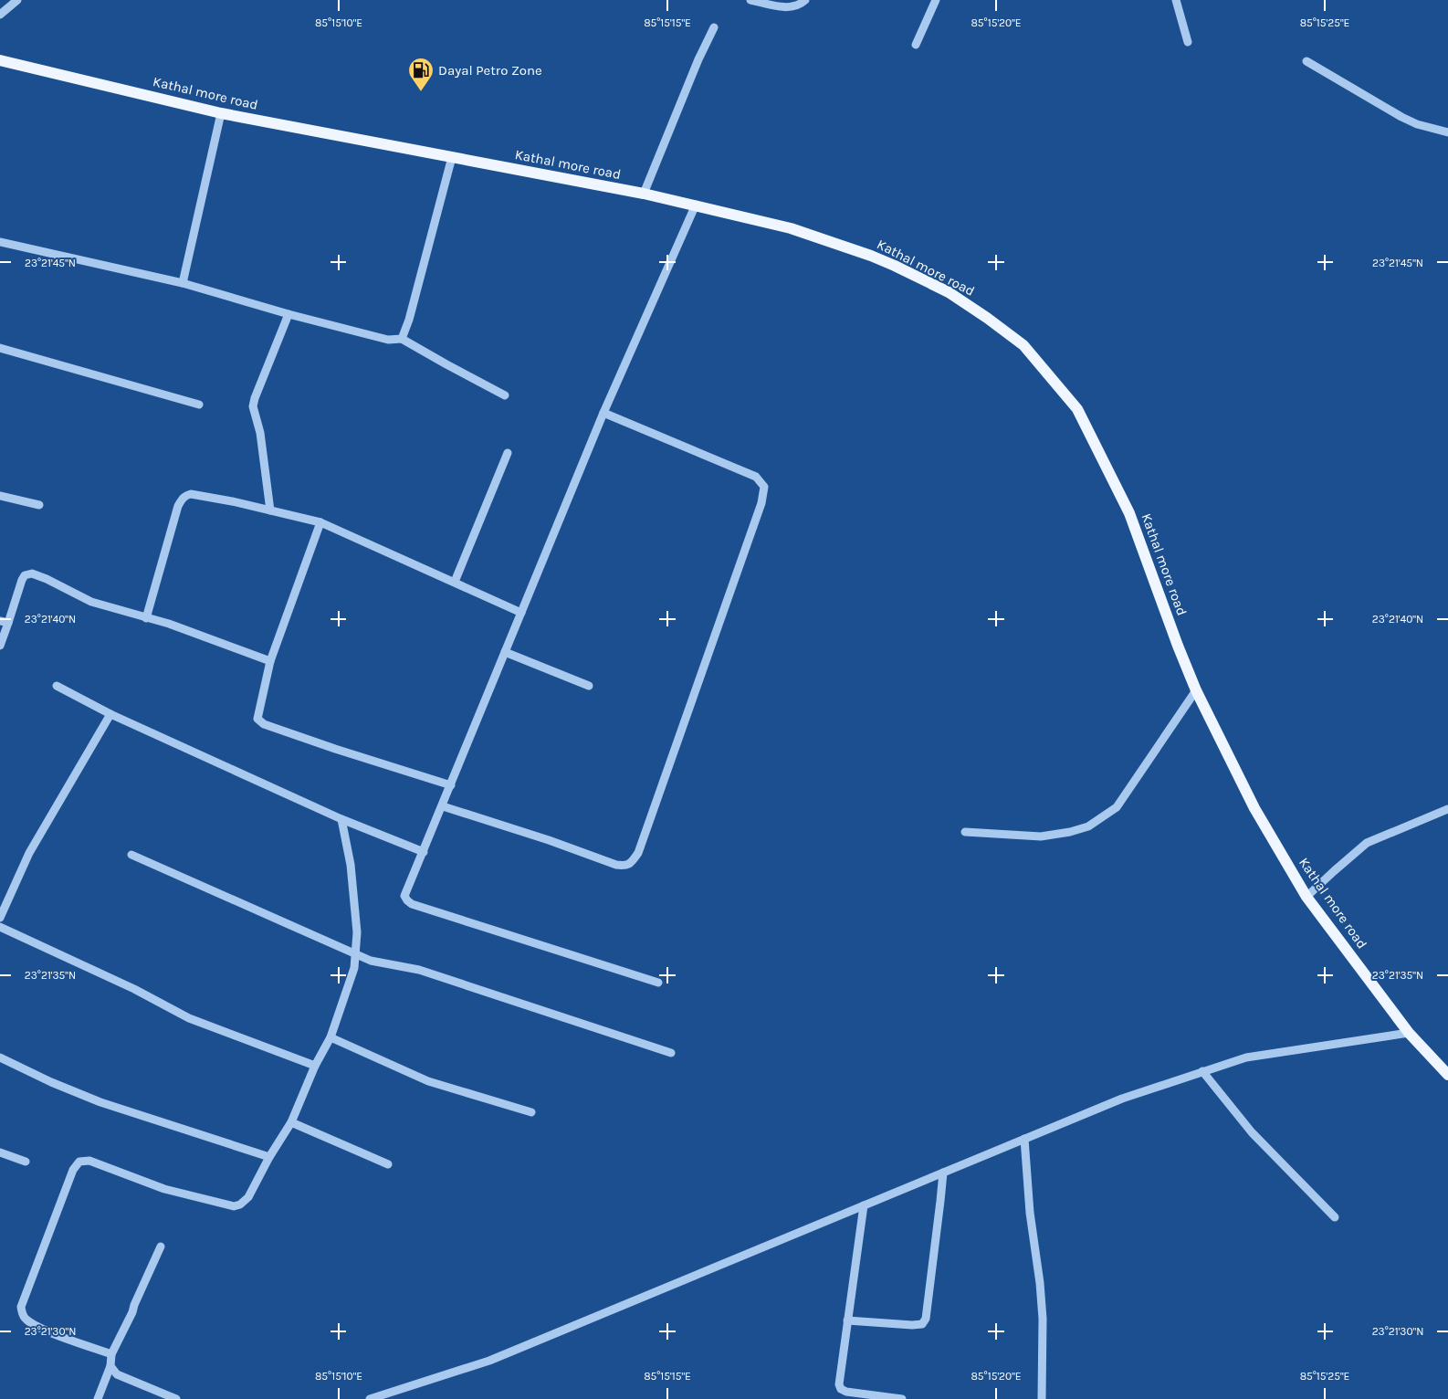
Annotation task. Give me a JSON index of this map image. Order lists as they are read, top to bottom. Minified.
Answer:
{"streets":{"main road":["Kathal more road"]},"places":{"fuel station":["Dayal Petro Zone"]},"coordinates":["85°15'10\"E","85°15'15\"E","85°15'20\"E","85°15'25\"E","23°21'45\"N","23°21'40\"N","23°21'35\"N","23°21'30\"N"]}
